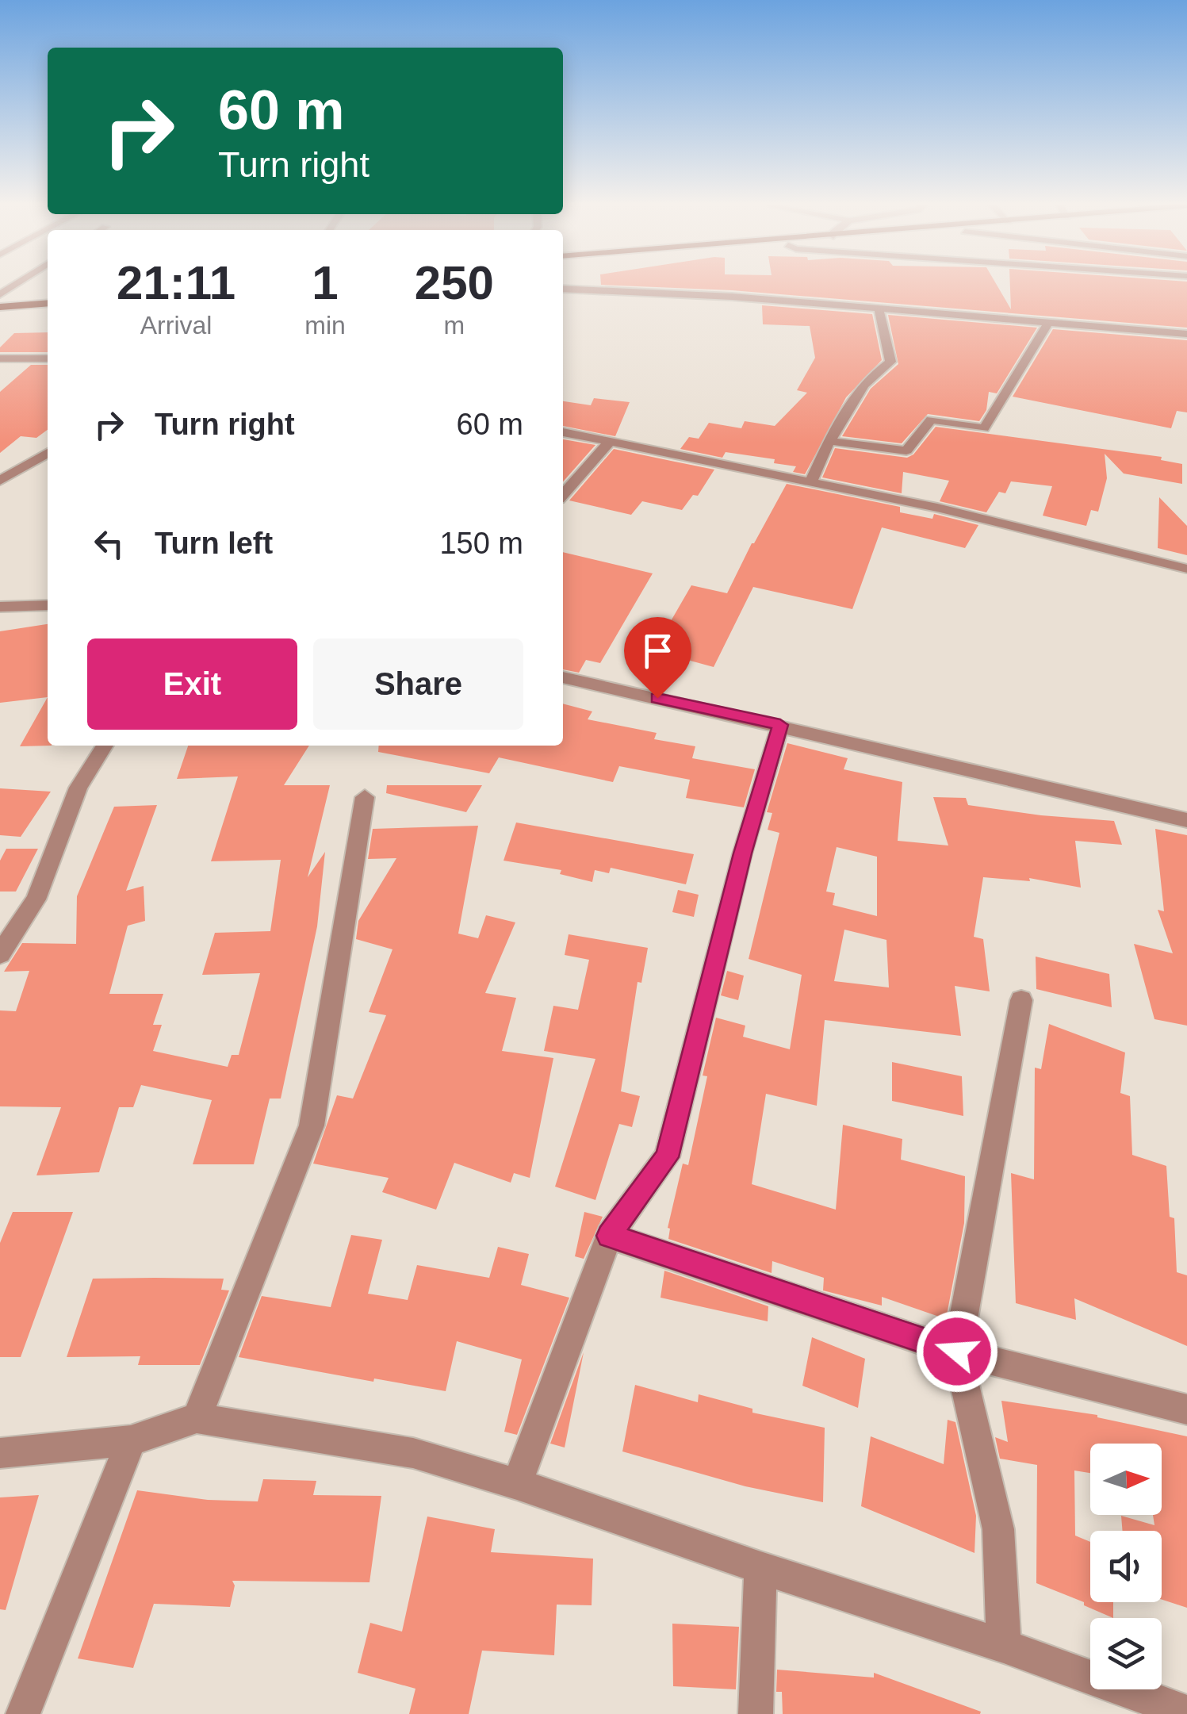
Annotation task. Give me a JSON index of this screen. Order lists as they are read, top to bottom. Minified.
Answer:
{"north":"right","page":{"turn":["60 m","Turn right"],"eta":["21:11","Arrival","1","min","250","m"],"list":[{"name":"Turn right","value":"60 m"},{"name":"Turn left","value":"150 m"}],"buttons":["Exit","Share"]}}
